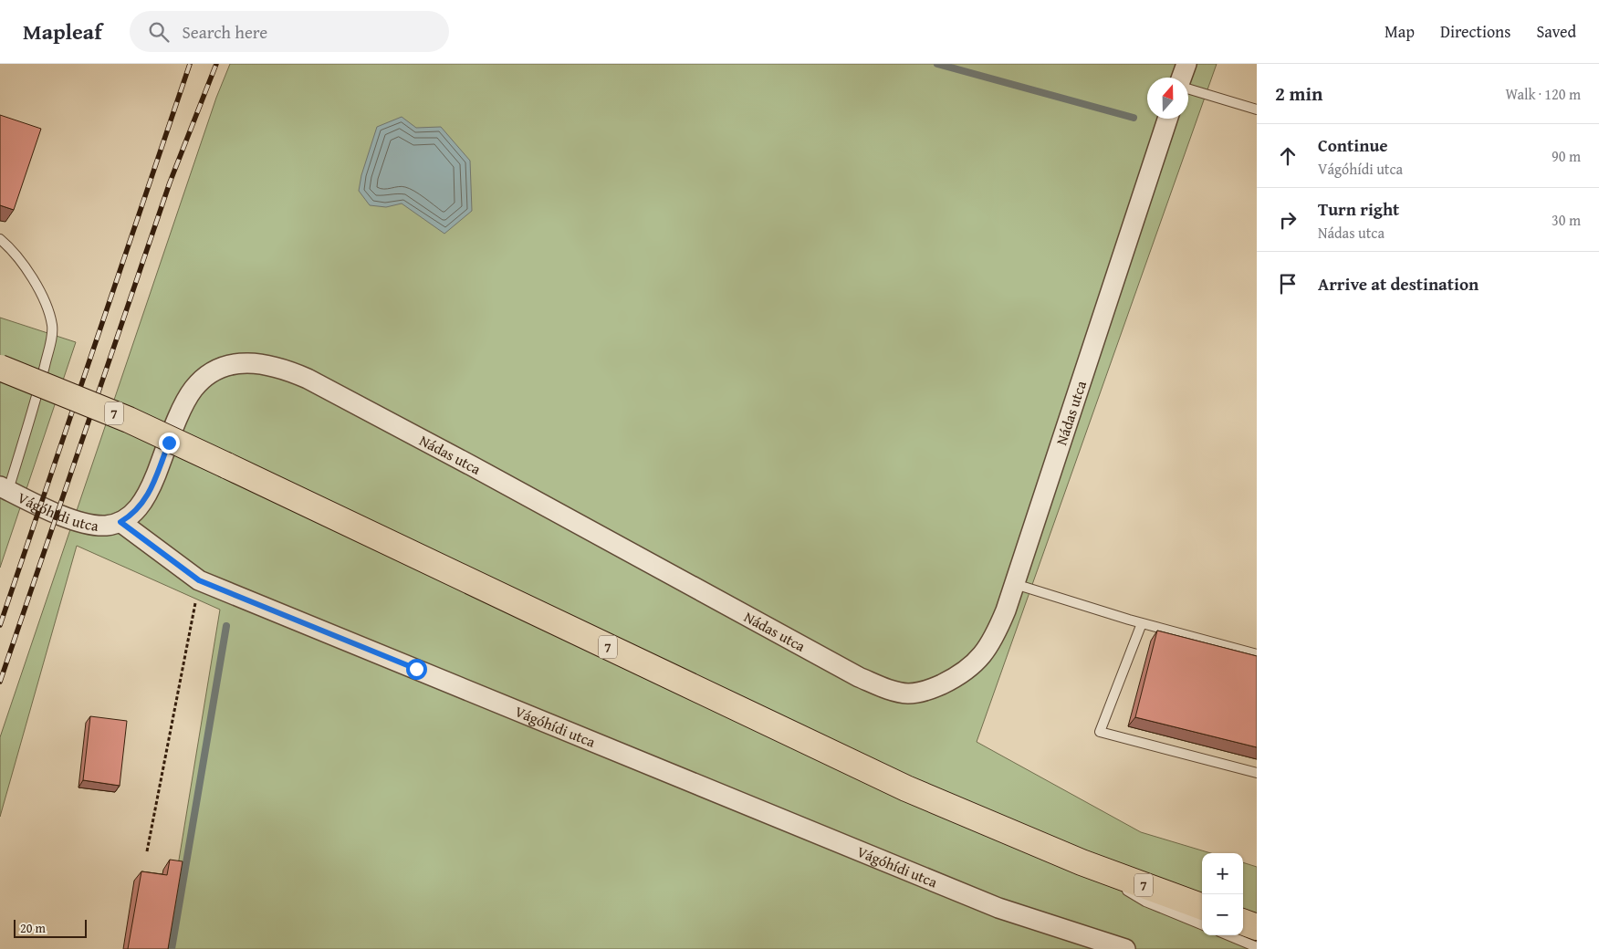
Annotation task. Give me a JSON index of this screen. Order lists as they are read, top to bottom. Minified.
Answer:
{"streets":{"main road":["7"],"street":["Nádas utca","Vágóhídi utca"]},"crossings":[["Nádas utca","Vágóhídi utca"]],"scale_bar":"20 m","north":"top","page":{"header":"Mapleaf","search":"Search here","nav":["Map","Directions","Saved"],"heading":["2 min","Walk · 120 m"],"list":[["Continue","Vágóhídi utca","90 m"],["Turn right","Nádas utca","30 m"],"Arrive at destination"],"map_buttons":["+","−"],"scale":"20 m"}}
